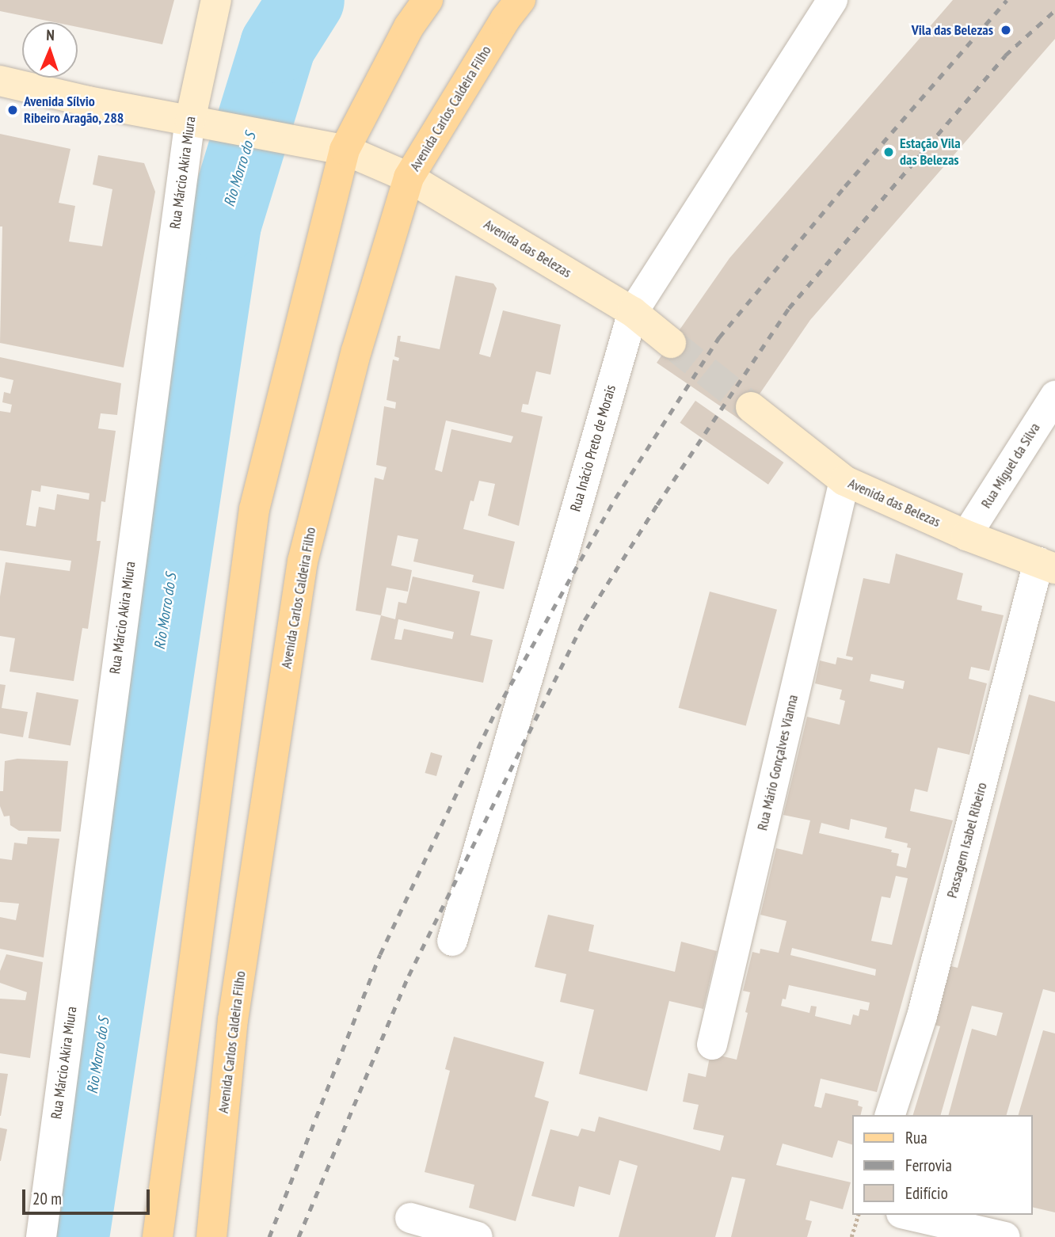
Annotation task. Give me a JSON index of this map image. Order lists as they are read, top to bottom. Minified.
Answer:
{"streets":{"main road":["Avenida Carlos Caldeira Filho"],"street":["Rua Márcio Akira Miura","Avenida das Belezas","Rua Inácio Preto de Morais","Rua Miguel da Silva","Rua Mário Gonçalves Vianna","Passagem Isabel Ribeiro"]},"crossings":[["Avenida Carlos Caldeira Filho","Avenida das Belezas"],["Rua Márcio Akira Miura","Avenida das Belezas"],["Avenida das Belezas","Rua Inácio Preto de Morais"],["Avenida das Belezas","Rua Miguel da Silva"],["Avenida das Belezas","Rua Mário Gonçalves Vianna"],["Avenida das Belezas","Passagem Isabel Ribeiro"]],"water":["Rio Morro do S"],"places":["Vila das Belezas","Avenida Sílvio Ribeiro Aragão, 288","Estação Vila das Belezas"],"legend":["Rua","Ferrovia","Edifício"],"scale_bar":"20 m","north":"top"}
